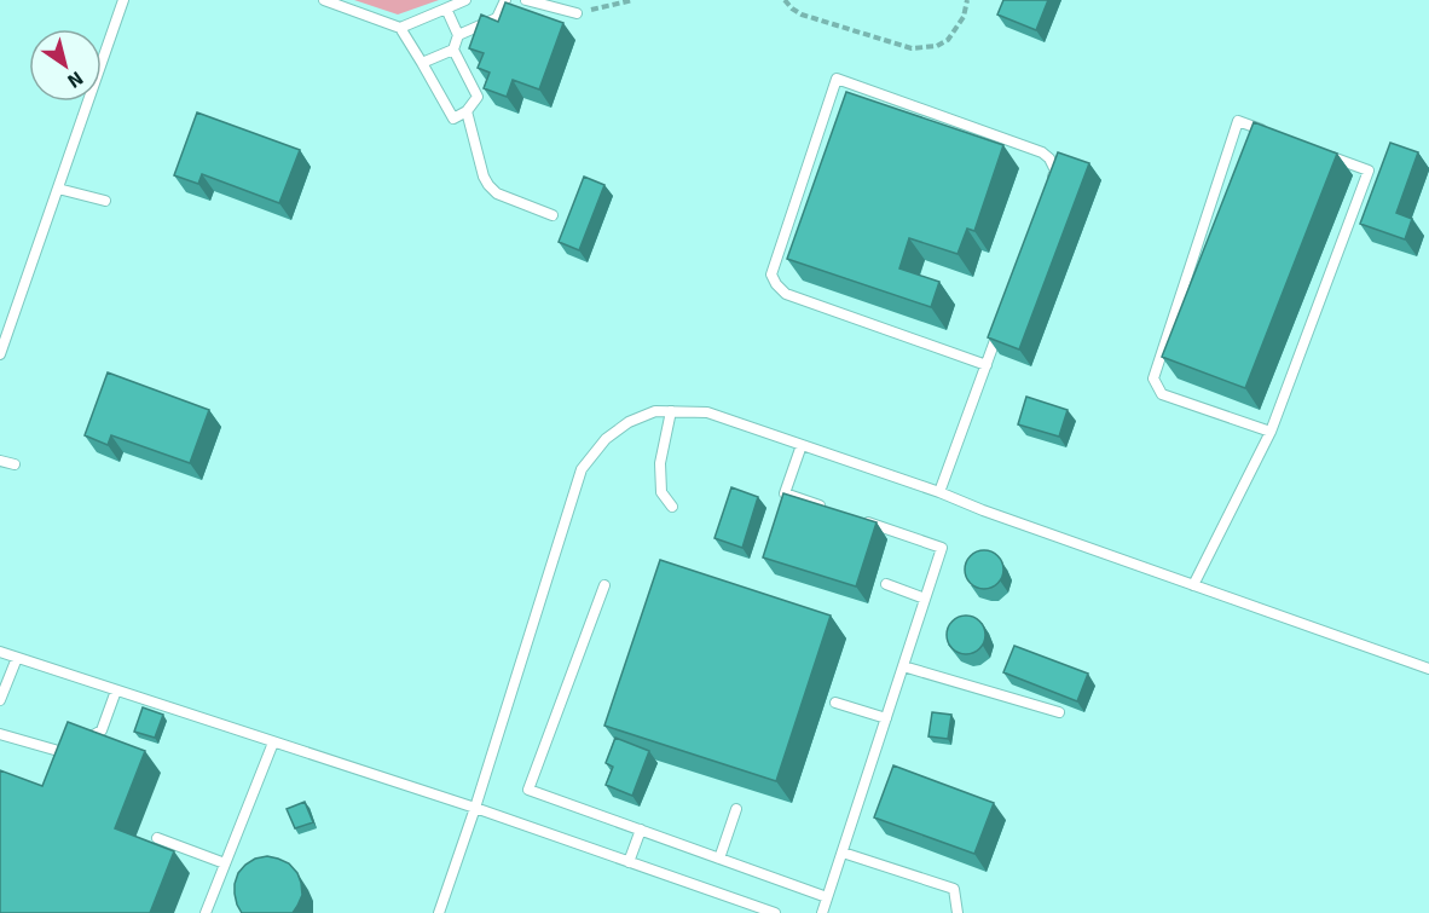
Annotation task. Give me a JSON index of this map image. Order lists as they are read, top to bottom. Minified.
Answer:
{"north":"bottom right"}
